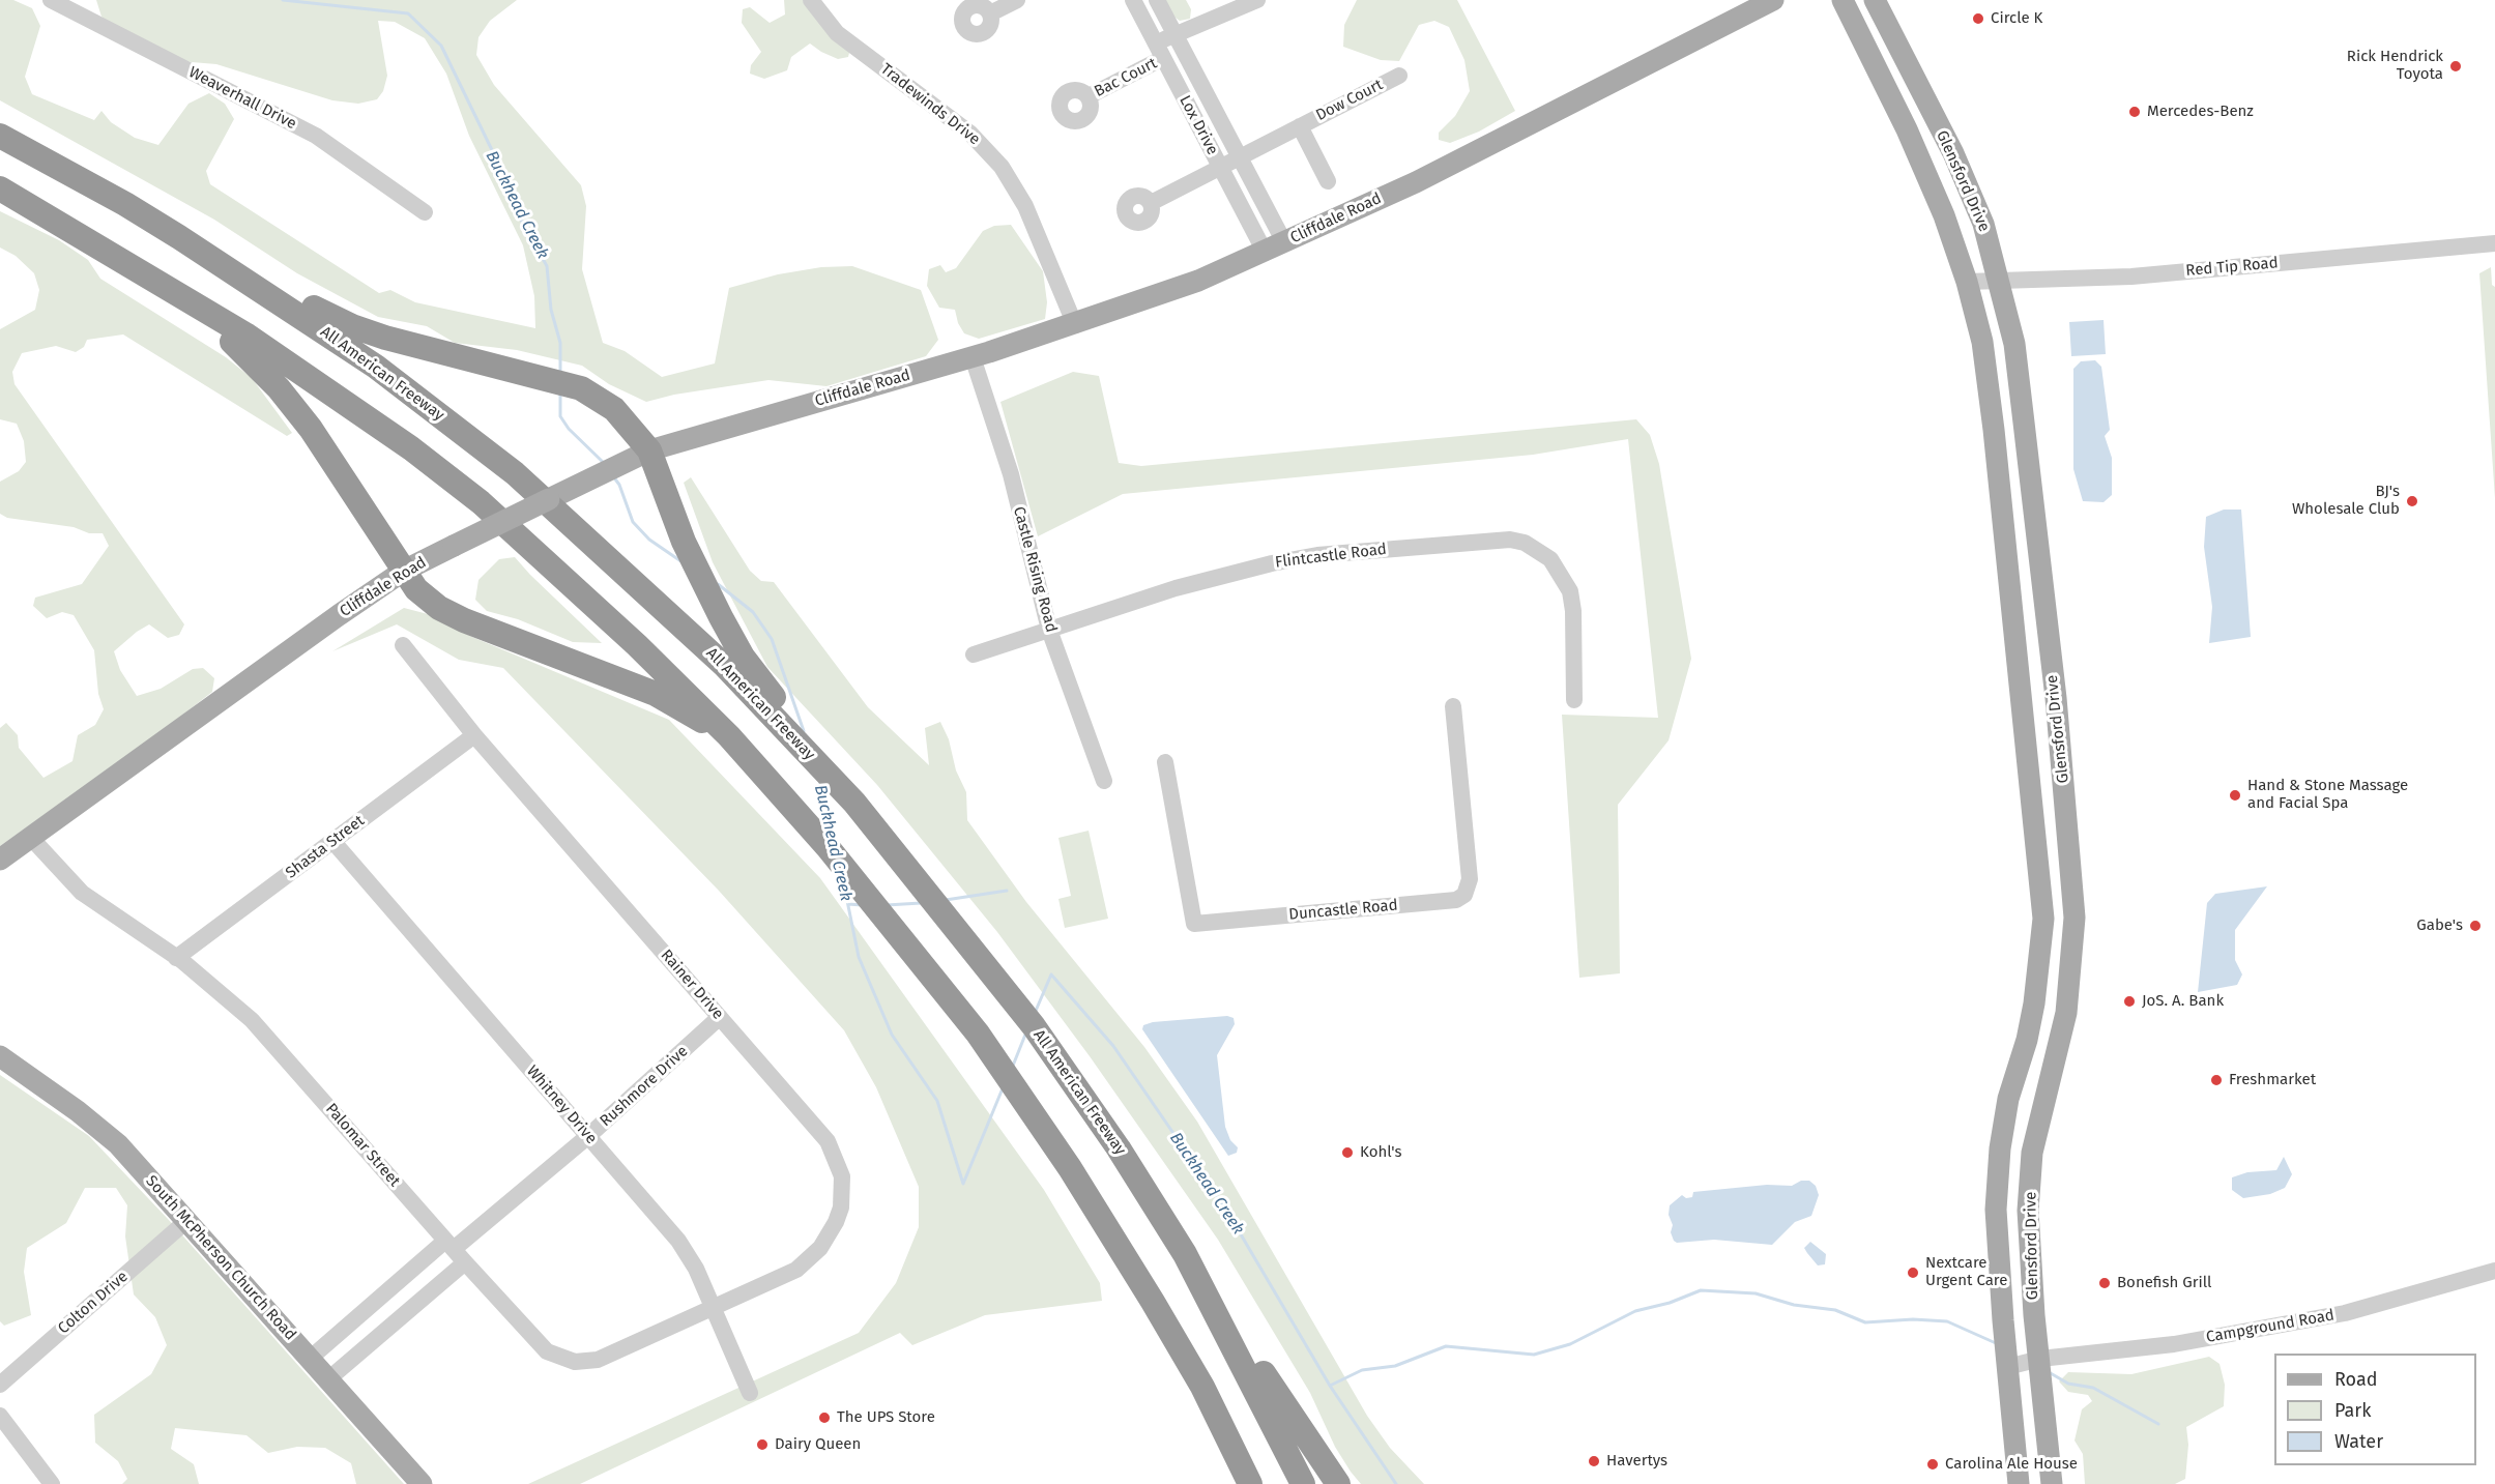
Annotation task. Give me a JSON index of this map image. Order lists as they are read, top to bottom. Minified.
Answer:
{"streets":{"highway":["All American Freeway"],"main road":["Glensford Drive","Cliffdale Road","South McPherson Church Road"],"street":["Bac Court","Weaverhall Drive","Dow Court","Tradewinds Drive","Lox Drive","Red Tip Road","Flintcastle Road","Castle Rising Road","Shasta Street","Duncastle Road","Rainer Drive","Rushmore Drive","Whitney Drive","Palomar Street","Colton Drive","Campground Road"]},"crossings":[["Bac Court","Lox Drive"],["Dow Court","Lox Drive"],["Tradewinds Drive","Cliffdale Road"],["Lox Drive","Cliffdale Road"],["Glensford Drive","Red Tip Road"],["Glensford Drive","Campground Road"],["Cliffdale Road","Castle Rising Road"],["Cliffdale Road","Palomar Street"],["Flintcastle Road","Castle Rising Road"],["Shasta Street","Rainer Drive"],["Shasta Street","Whitney Drive"],["Shasta Street","Palomar Street"],["Rainer Drive","Rushmore Drive"],["Rainer Drive","Whitney Drive"],["Rainer Drive","Palomar Street"],["Rushmore Drive","Whitney Drive"],["Rushmore Drive","Palomar Street"],["Rushmore Drive","South McPherson Church Road"],["Whitney Drive","Palomar Street"],["South McPherson Church Road","Colton Drive"]],"water":["Buckhead Creek"],"places":["Circle K","Rick Hendrick Toyota","Mercedes-Benz","BJ's Wholesale Club","Hand & Stone Massage and Facial Spa","Gabe's","JoS. A. Bank","Freshmarket","Kohl's","Nextcare Urgent Care","Bonefish Grill","The UPS Store","Dairy Queen","Havertys","Carolina Ale House"],"legend":["Road","Park","Water"]}
